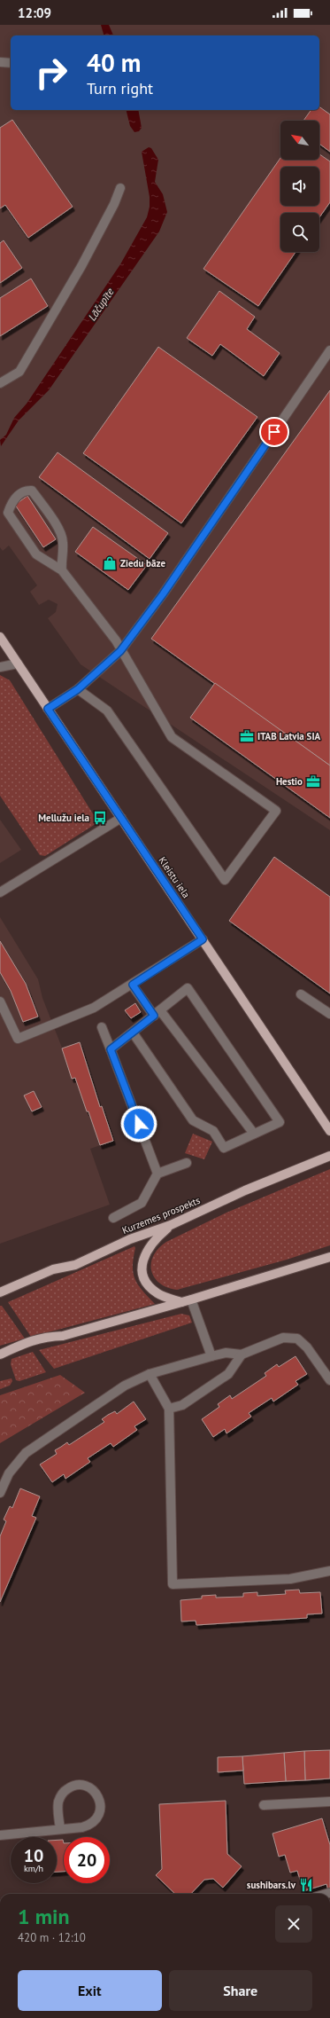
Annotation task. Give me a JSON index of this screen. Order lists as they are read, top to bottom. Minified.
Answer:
{"streets":{"main road":["Kleistu iela","Kurzemes prospekts"]},"water":["Lāčupīte"],"places":{"shop":["Ziedu bāze"],"office":["ITAB Latvia SIA","Hestio"],"bus stop":["Mellužu iela"],"restaurant":["sushibars.lv"]},"north":"top left","page":{"status":"12:09","turn":["40 m","Turn right"],"speed":"10 km/h","limit":"20","heading":["1 min","420 m · 12:10"],"buttons":["Exit","Share"]}}
